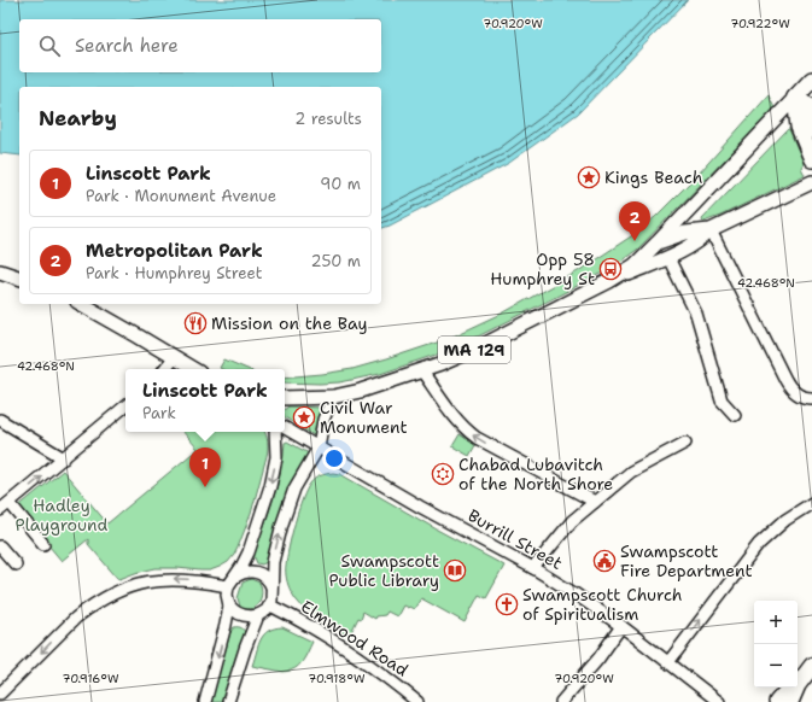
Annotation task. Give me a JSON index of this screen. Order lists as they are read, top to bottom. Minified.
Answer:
{"streets":{"main road":["MA 129"],"street":["Burrill Street","Elmwood Road"]},"parks":["Hadley Playground"],"places":{"place":["Kings Beach","Civil War Monument"],"bus stop":["Opp 58 Humphrey St"],"restaurant":["Mission on the Bay"],"synagogue":["Chabad Lubavitch of the North Shore"],"public building":["Swampscott Fire Department"],"library":["Swampscott Public Library"],"church":["Swampscott Church of Spiritualism"]},"page":{"search":"Search here","heading":["Nearby","2 results"],"list":[{"mark":"1","name":"Linscott Park","note":"Park · Monument Avenue","value":"90 m"},{"mark":"2","name":"Metropolitan Park","note":"Park · Humphrey Street","value":"250 m"}],"pins":["2","1"],"popup":["Linscott Park","Park"],"map_buttons":["+","−"]},"coordinates":["70.920°W","70.922°W","42.468°N","70.916°W","70.918°W"]}
